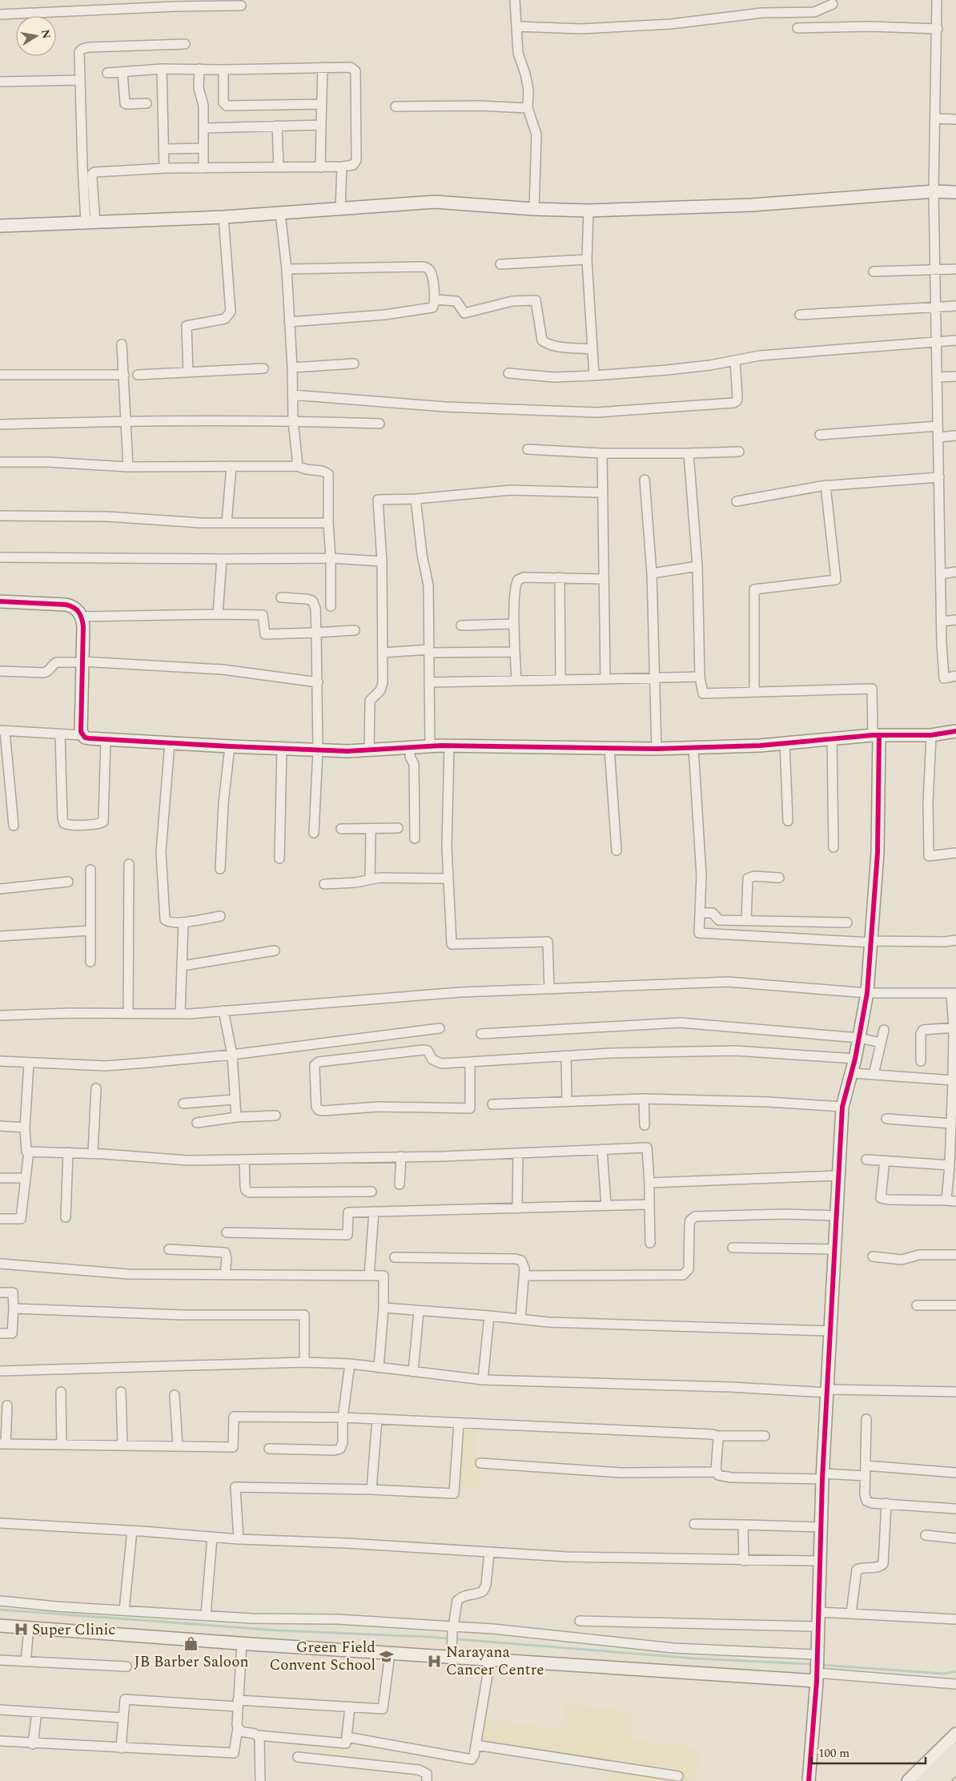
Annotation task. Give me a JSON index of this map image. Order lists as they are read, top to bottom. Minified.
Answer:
{"places":{"hospital":["Super Clinic","Narayana Cancer Centre"],"shop":["JB Barber Saloon"],"school or university":["Green Field Convent School"]},"scale_bar":"100 m","north":"right"}
